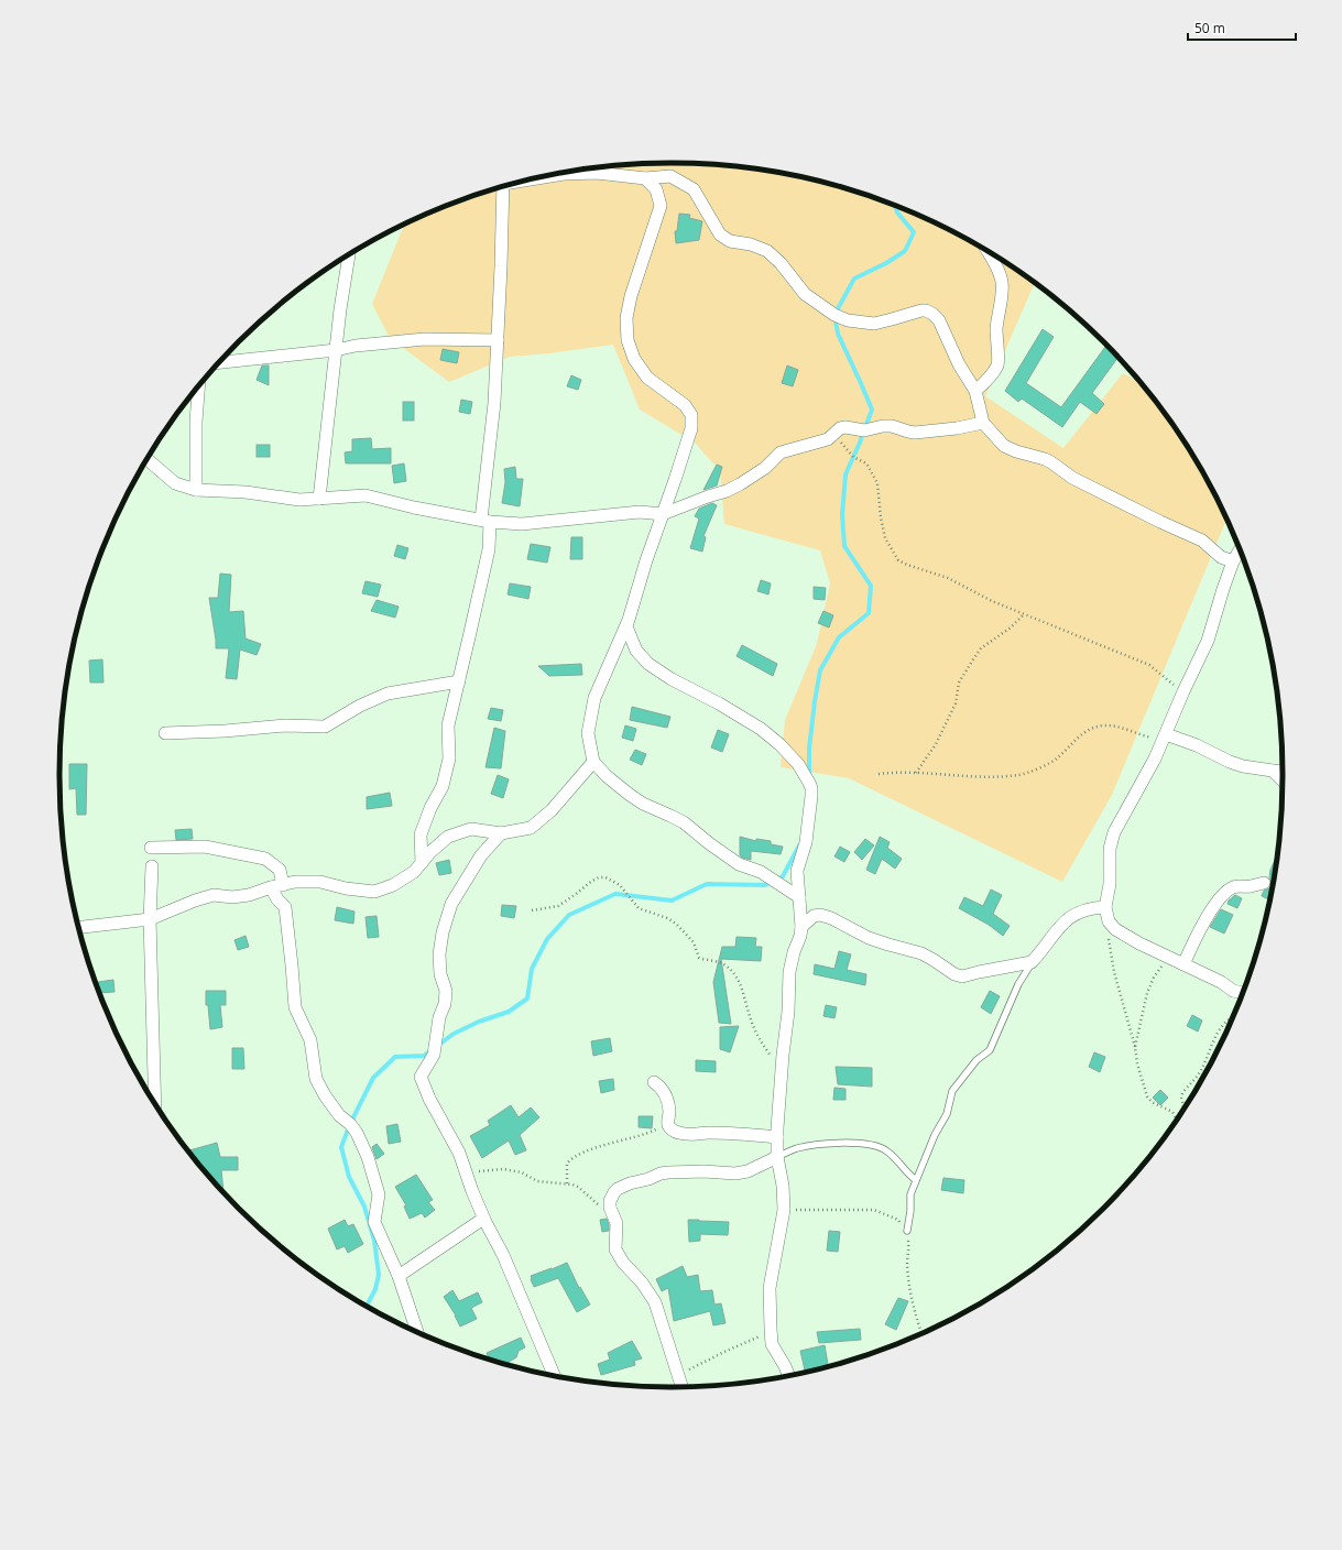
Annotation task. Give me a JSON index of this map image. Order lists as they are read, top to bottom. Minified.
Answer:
{"scale_bar":"50 m"}
